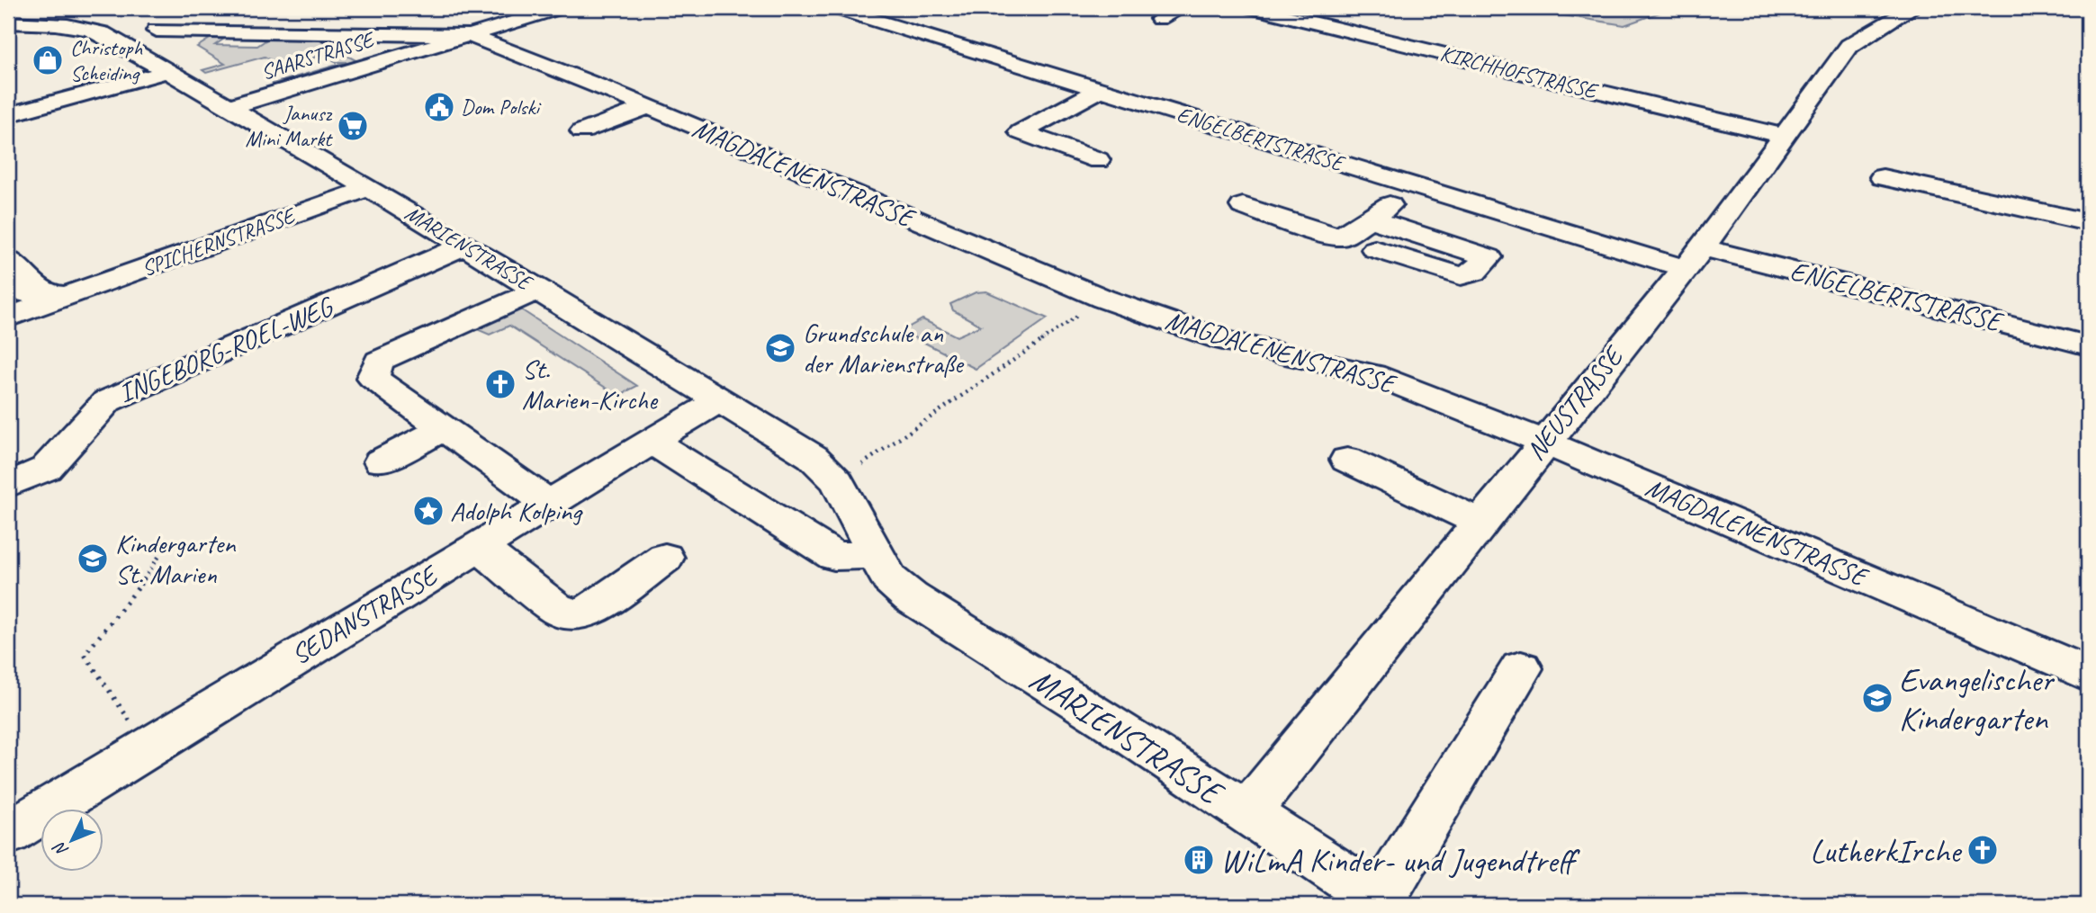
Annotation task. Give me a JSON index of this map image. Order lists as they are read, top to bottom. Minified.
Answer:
{"streets":{"street":["SAARSTRASSE","KIRCHHOFSTRASSE","ENGELBERTSTRASSE","MAGDALENENSTRASSE","SPICHERNSTRASSE","MARIENSTRASSE","INGEBORG-ROEL-WEG","NEUSTRASSE","SEDANSTRASSE"]},"crossings":[["SAARSTRASSE","MAGDALENENSTRASSE"],["SAARSTRASSE","MARIENSTRASSE"],["KIRCHHOFSTRASSE","NEUSTRASSE"],["ENGELBERTSTRASSE","NEUSTRASSE"],["MAGDALENENSTRASSE","NEUSTRASSE"],["SPICHERNSTRASSE","MARIENSTRASSE"],["MARIENSTRASSE","INGEBORG-ROEL-WEG"],["MARIENSTRASSE","NEUSTRASSE"],["MARIENSTRASSE","SEDANSTRASSE"]],"places":{"shop":["Christoph Scheiding"],"public building":["Dom Polski"],"supermarket":["Janusz Mini Markt"],"school or university":["Grundschule an der Marienstraße","Kindergarten St. Marien","Evangelischer Kindergarten"],"church":["St. Marien-Kirche","LutherkIrche"],"place":["Adolph Kolping"],"building":["WiLmA Kinder- und Jugendtreff"]},"north":"bottom left"}
